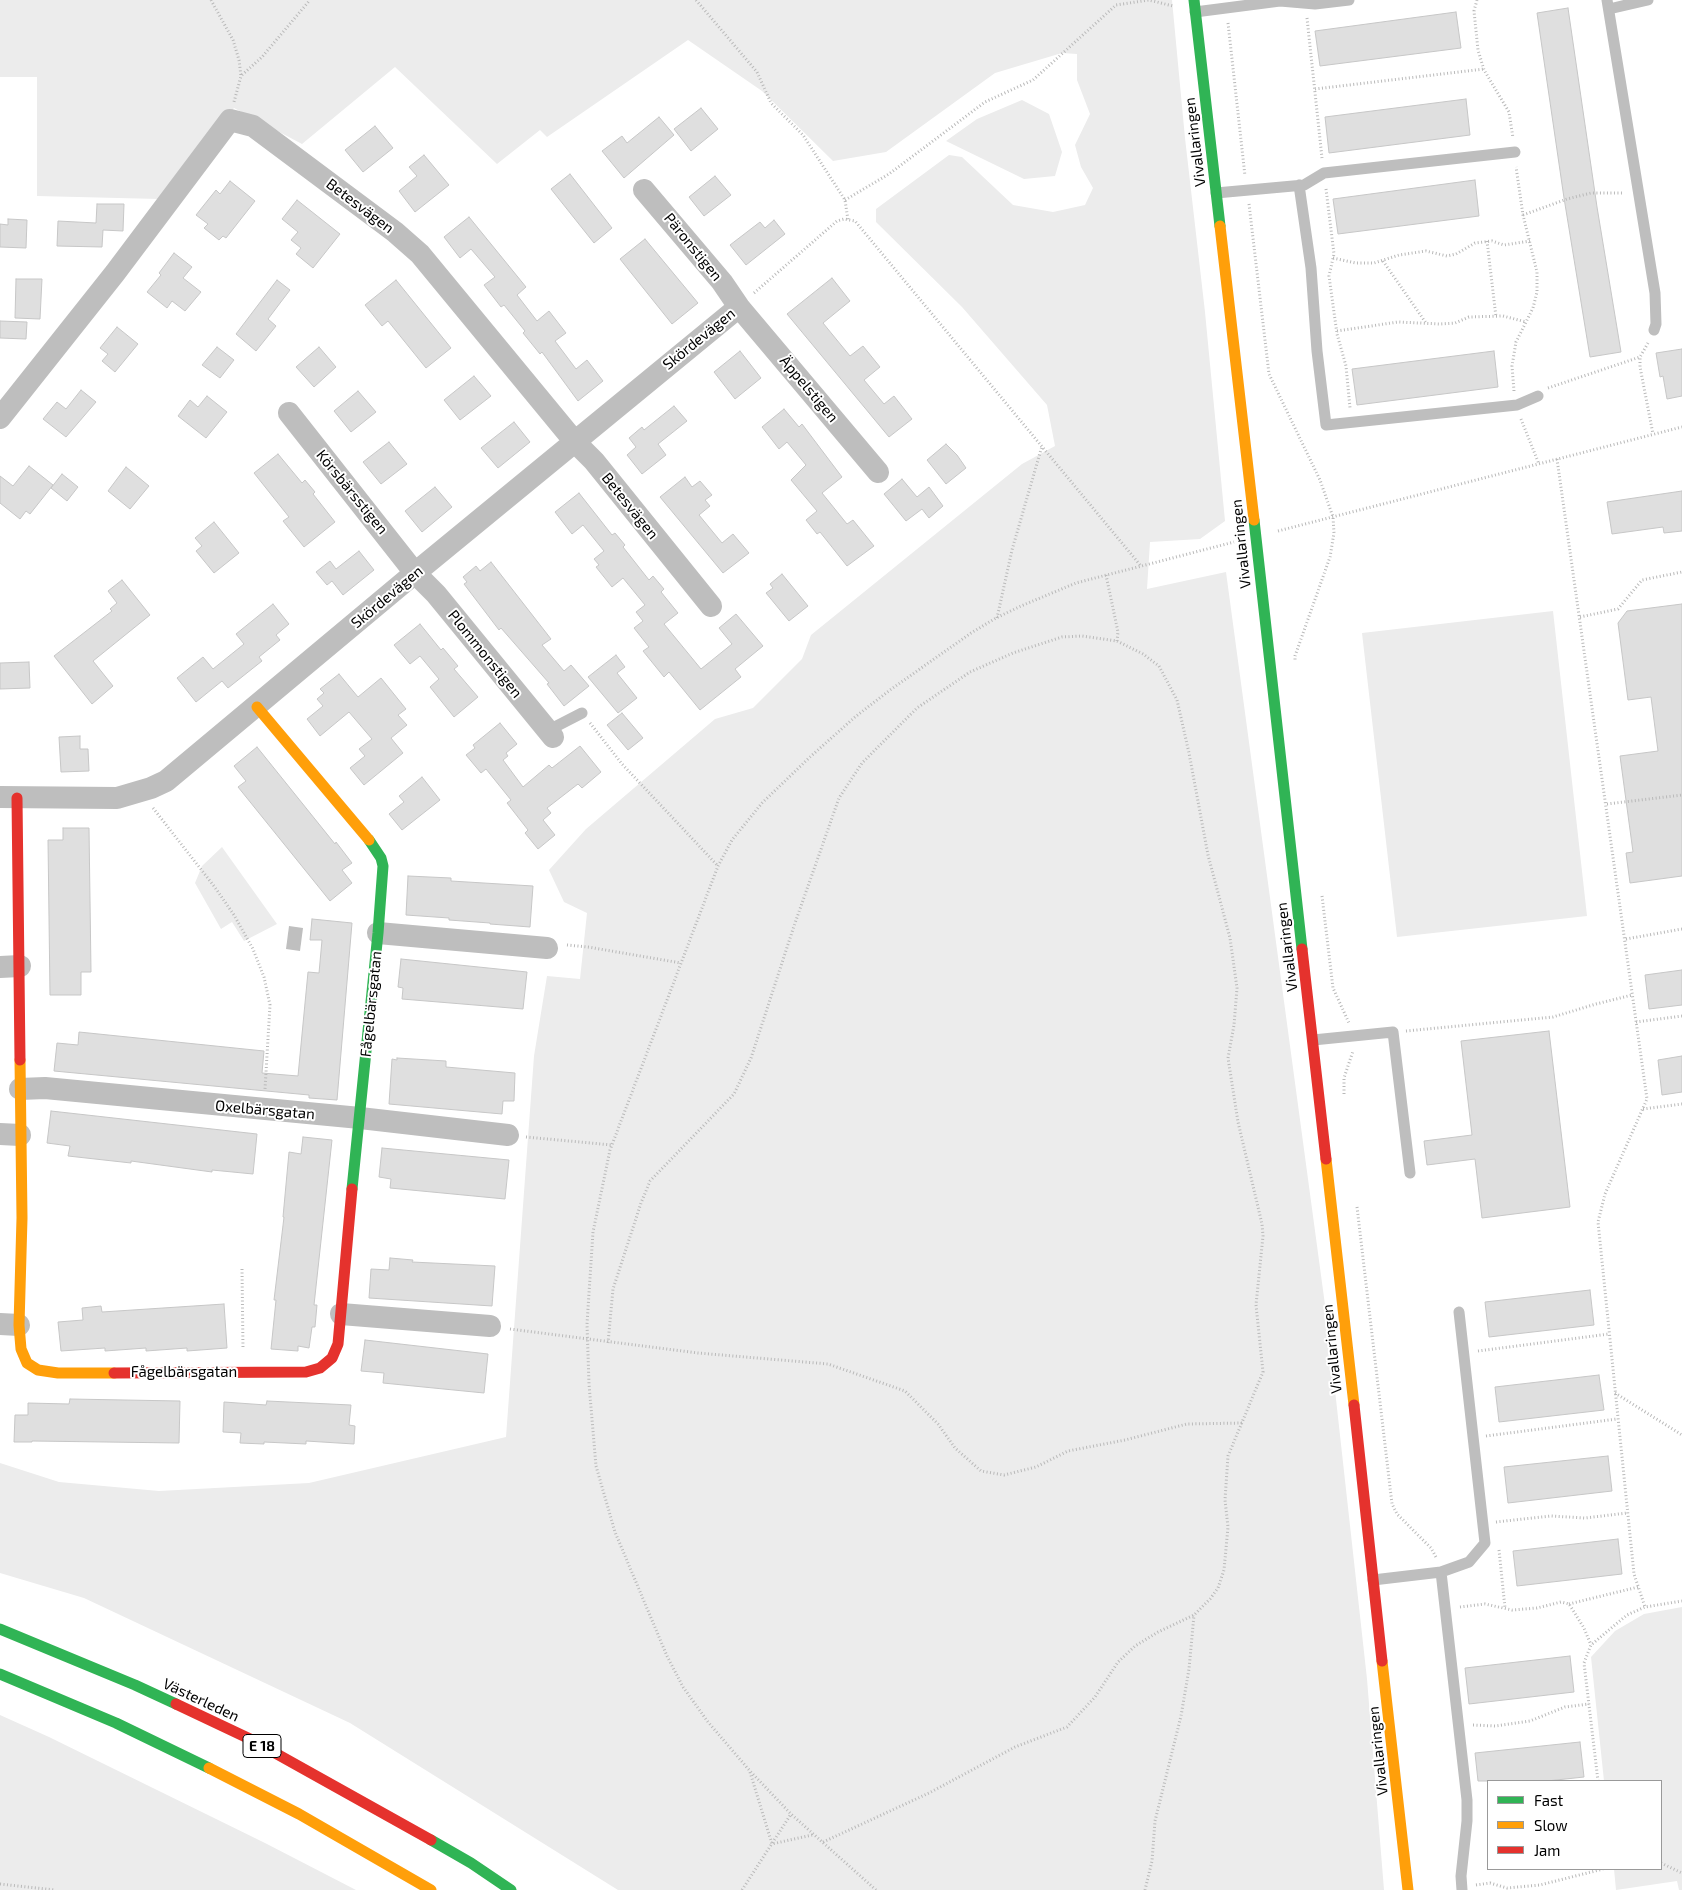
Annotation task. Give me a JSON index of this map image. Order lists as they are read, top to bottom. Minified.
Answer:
{"streets":{"main road":["Vivallaringen","Fågelbärsgatan","Västerleden","E 18"],"street":["Betesvägen","Päronstigen","Skördevägen","Äppelstigen","Körsbärsstigen","Plommonstigen","Oxelbärsgatan"]},"crossings":[["Betesvägen","Skördevägen"],["Päronstigen","Skördevägen"],["Päronstigen","Äppelstigen"],["Skördevägen","Äppelstigen"],["Skördevägen","Körsbärsstigen"],["Skördevägen","Plommonstigen"],["Skördevägen","Fågelbärsgatan"],["Körsbärsstigen","Plommonstigen"],["Fågelbärsgatan","Oxelbärsgatan"]],"legend":["Fast","Slow","Jam"]}
